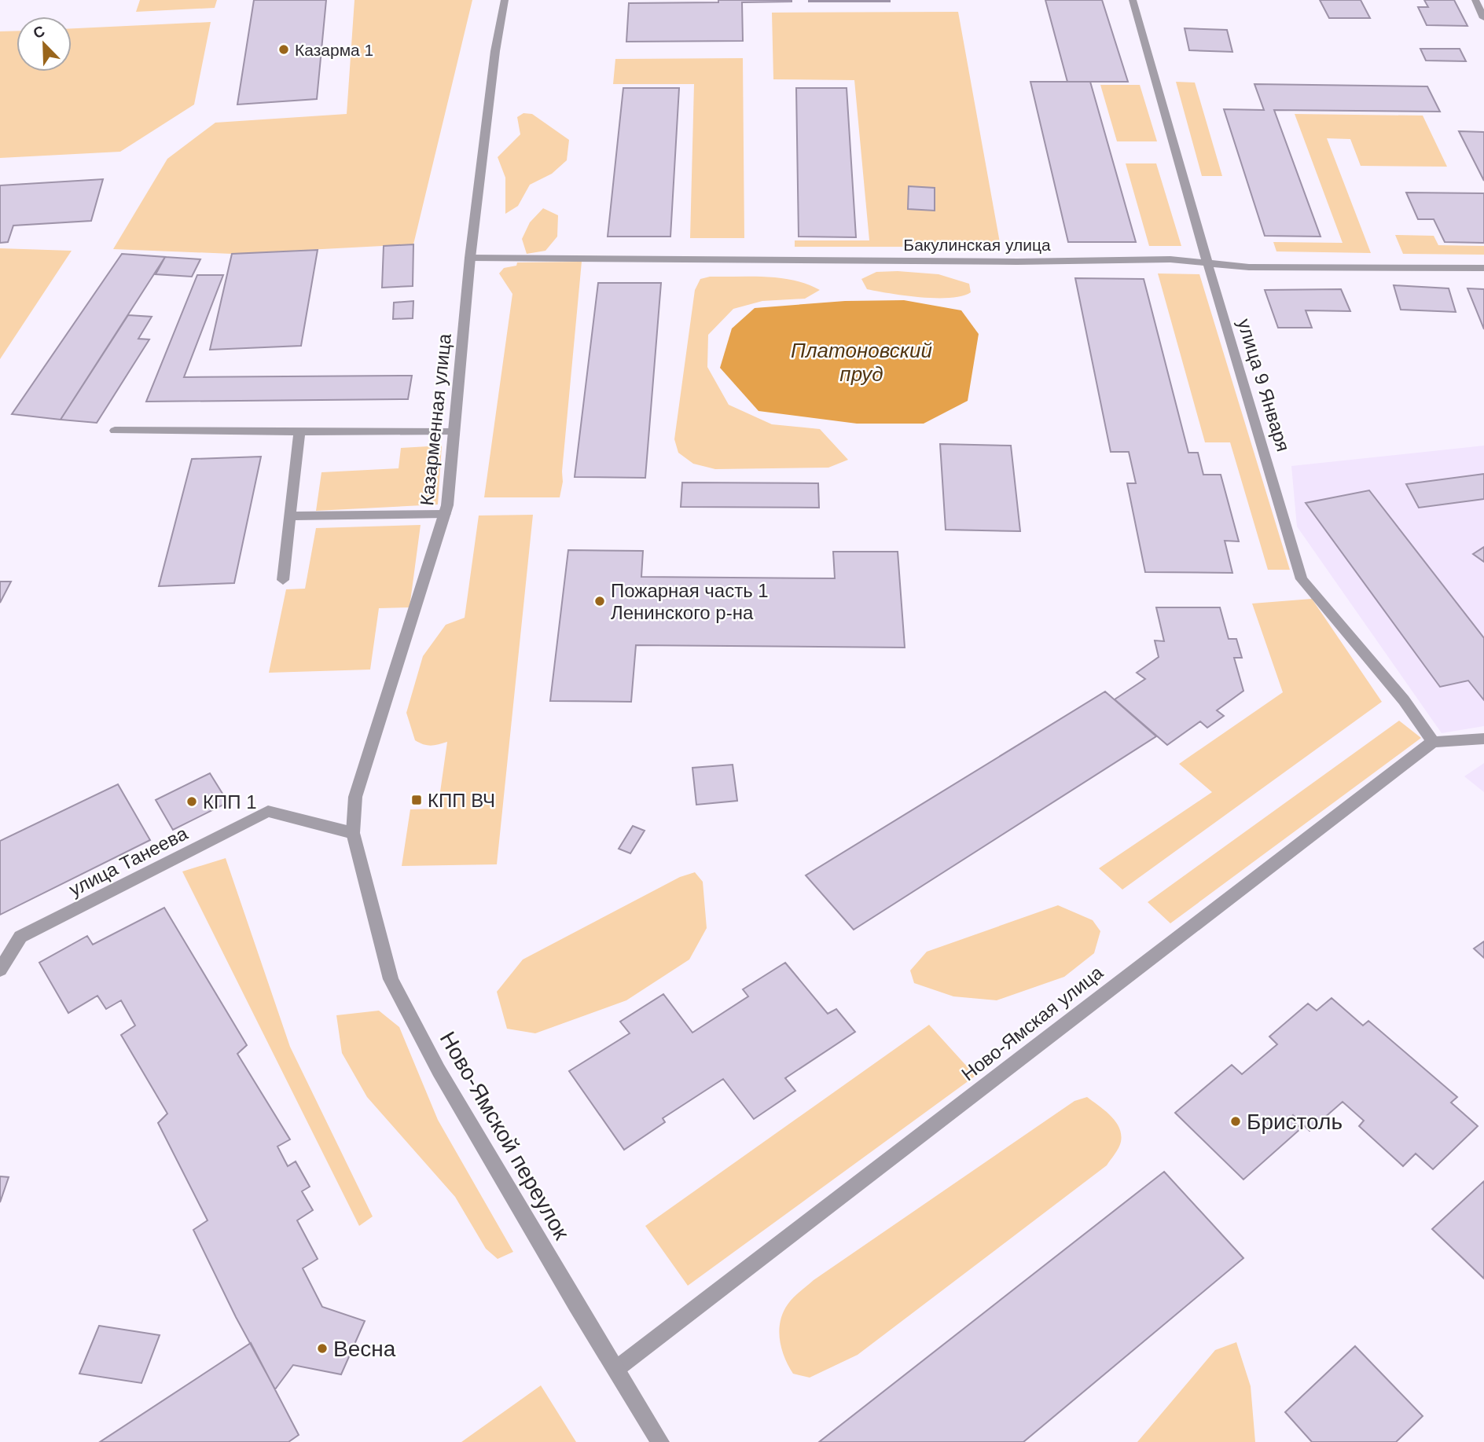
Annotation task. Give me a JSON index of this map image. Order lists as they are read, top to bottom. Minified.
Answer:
{"streets":{"street":["Бакулинская улица","улица 9 Января","Казарменная улица","улица Танеева","Ново-Ямская улица","Ново-Ямской переулок"]},"crossings":[["Бакулинская улица","улица 9 Января"],["Бакулинская улица","Казарменная улица"],["улица 9 Января","Ново-Ямская улица"],["Казарменная улица","улица Танеева"],["Казарменная улица","Ново-Ямской переулок"],["улица Танеева","Ново-Ямской переулок"],["Ново-Ямская улица","Ново-Ямской переулок"]],"water":["Платоновский пруд"],"places":{"other":["Казарма 1","Пожарная часть 1 Ленинского р-на","КПП 1","Бристоль","Весна"],"transit":["КПП ВЧ"]},"north":"top left"}
